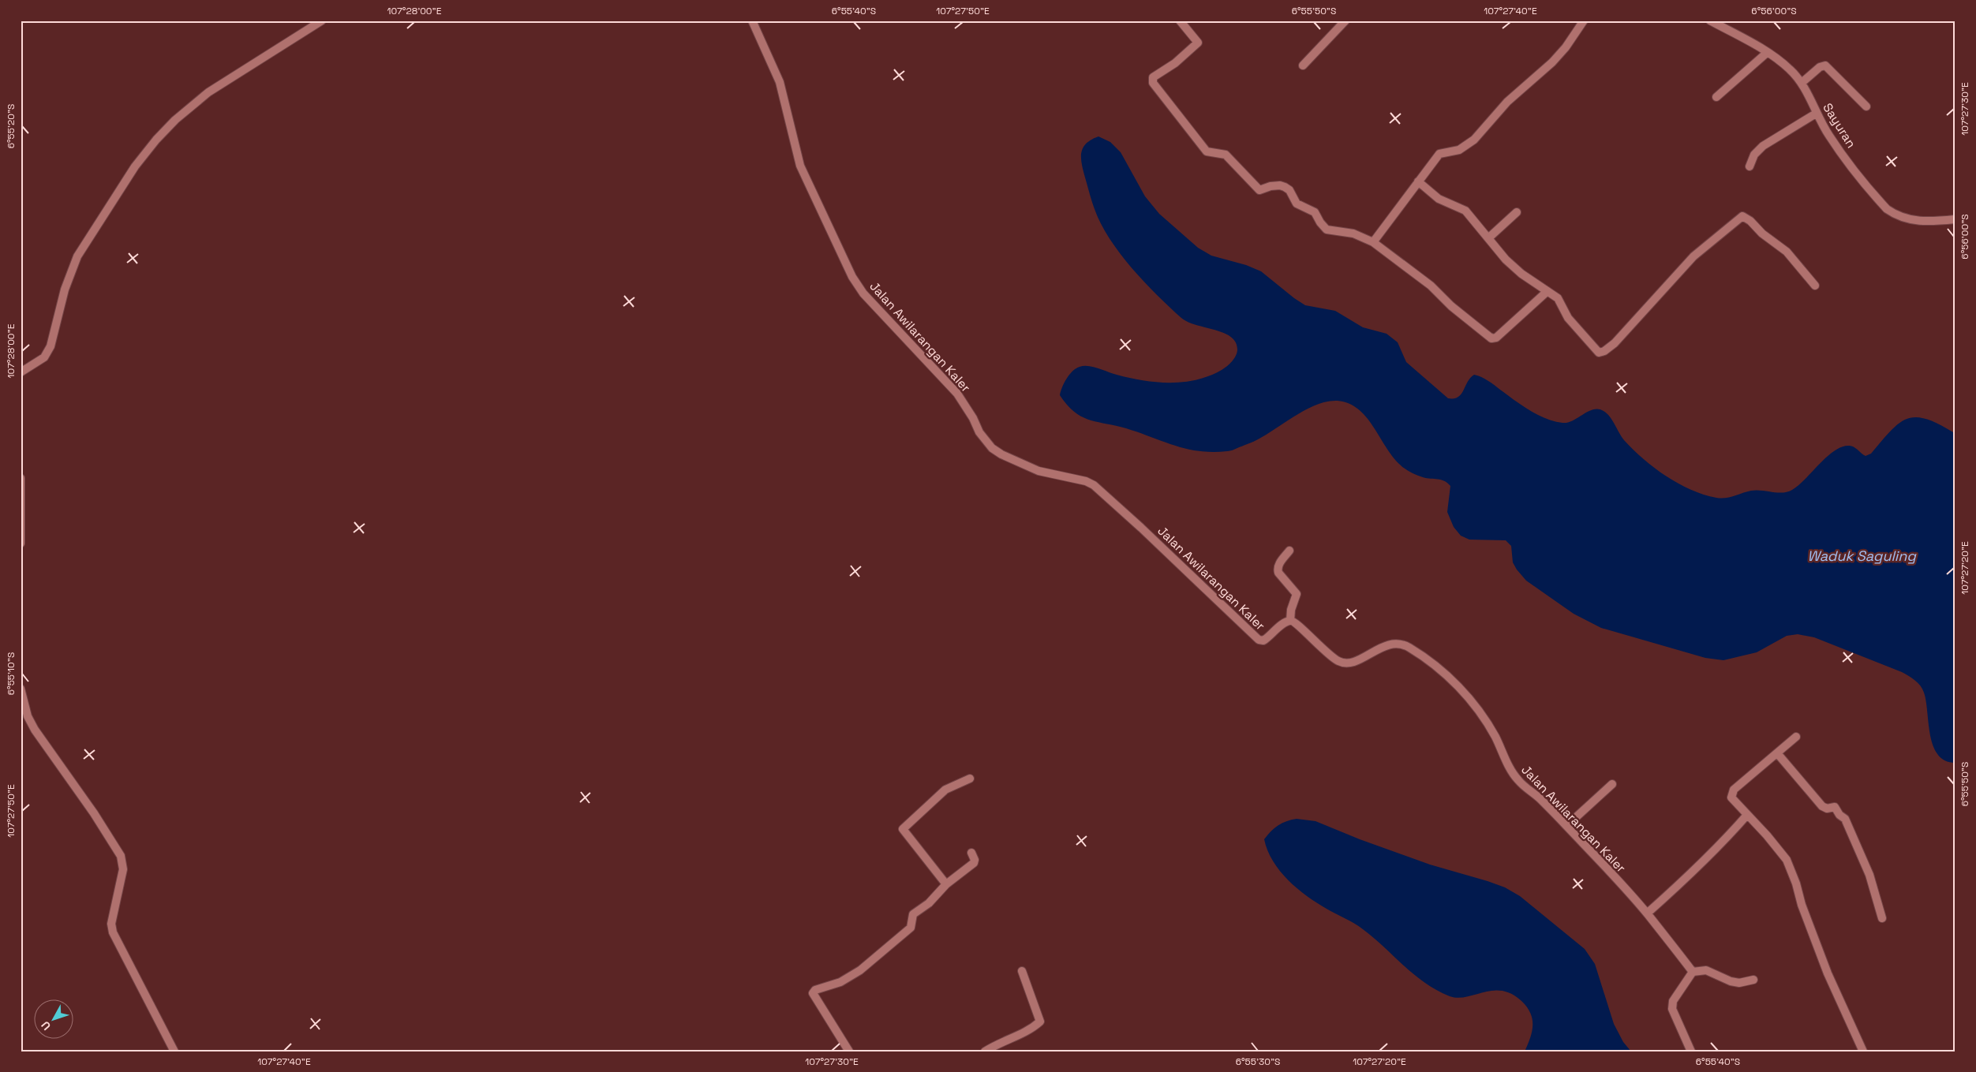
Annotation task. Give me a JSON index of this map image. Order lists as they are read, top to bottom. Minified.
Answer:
{"streets":{"street":["Sayuran","Jalan Awilarangan Kaler"]},"water":["Waduk Saguling"],"north":"bottom left","coordinates":["107°28'00\"E","6°55'40\"S","107°27'50\"E","6°55'50\"S","107°27'40\"E","6°56'00\"S","107°27'30\"E","6°55'20\"S","107°27'20\"E","6°55'10\"S","6°55'30\"S"]}
